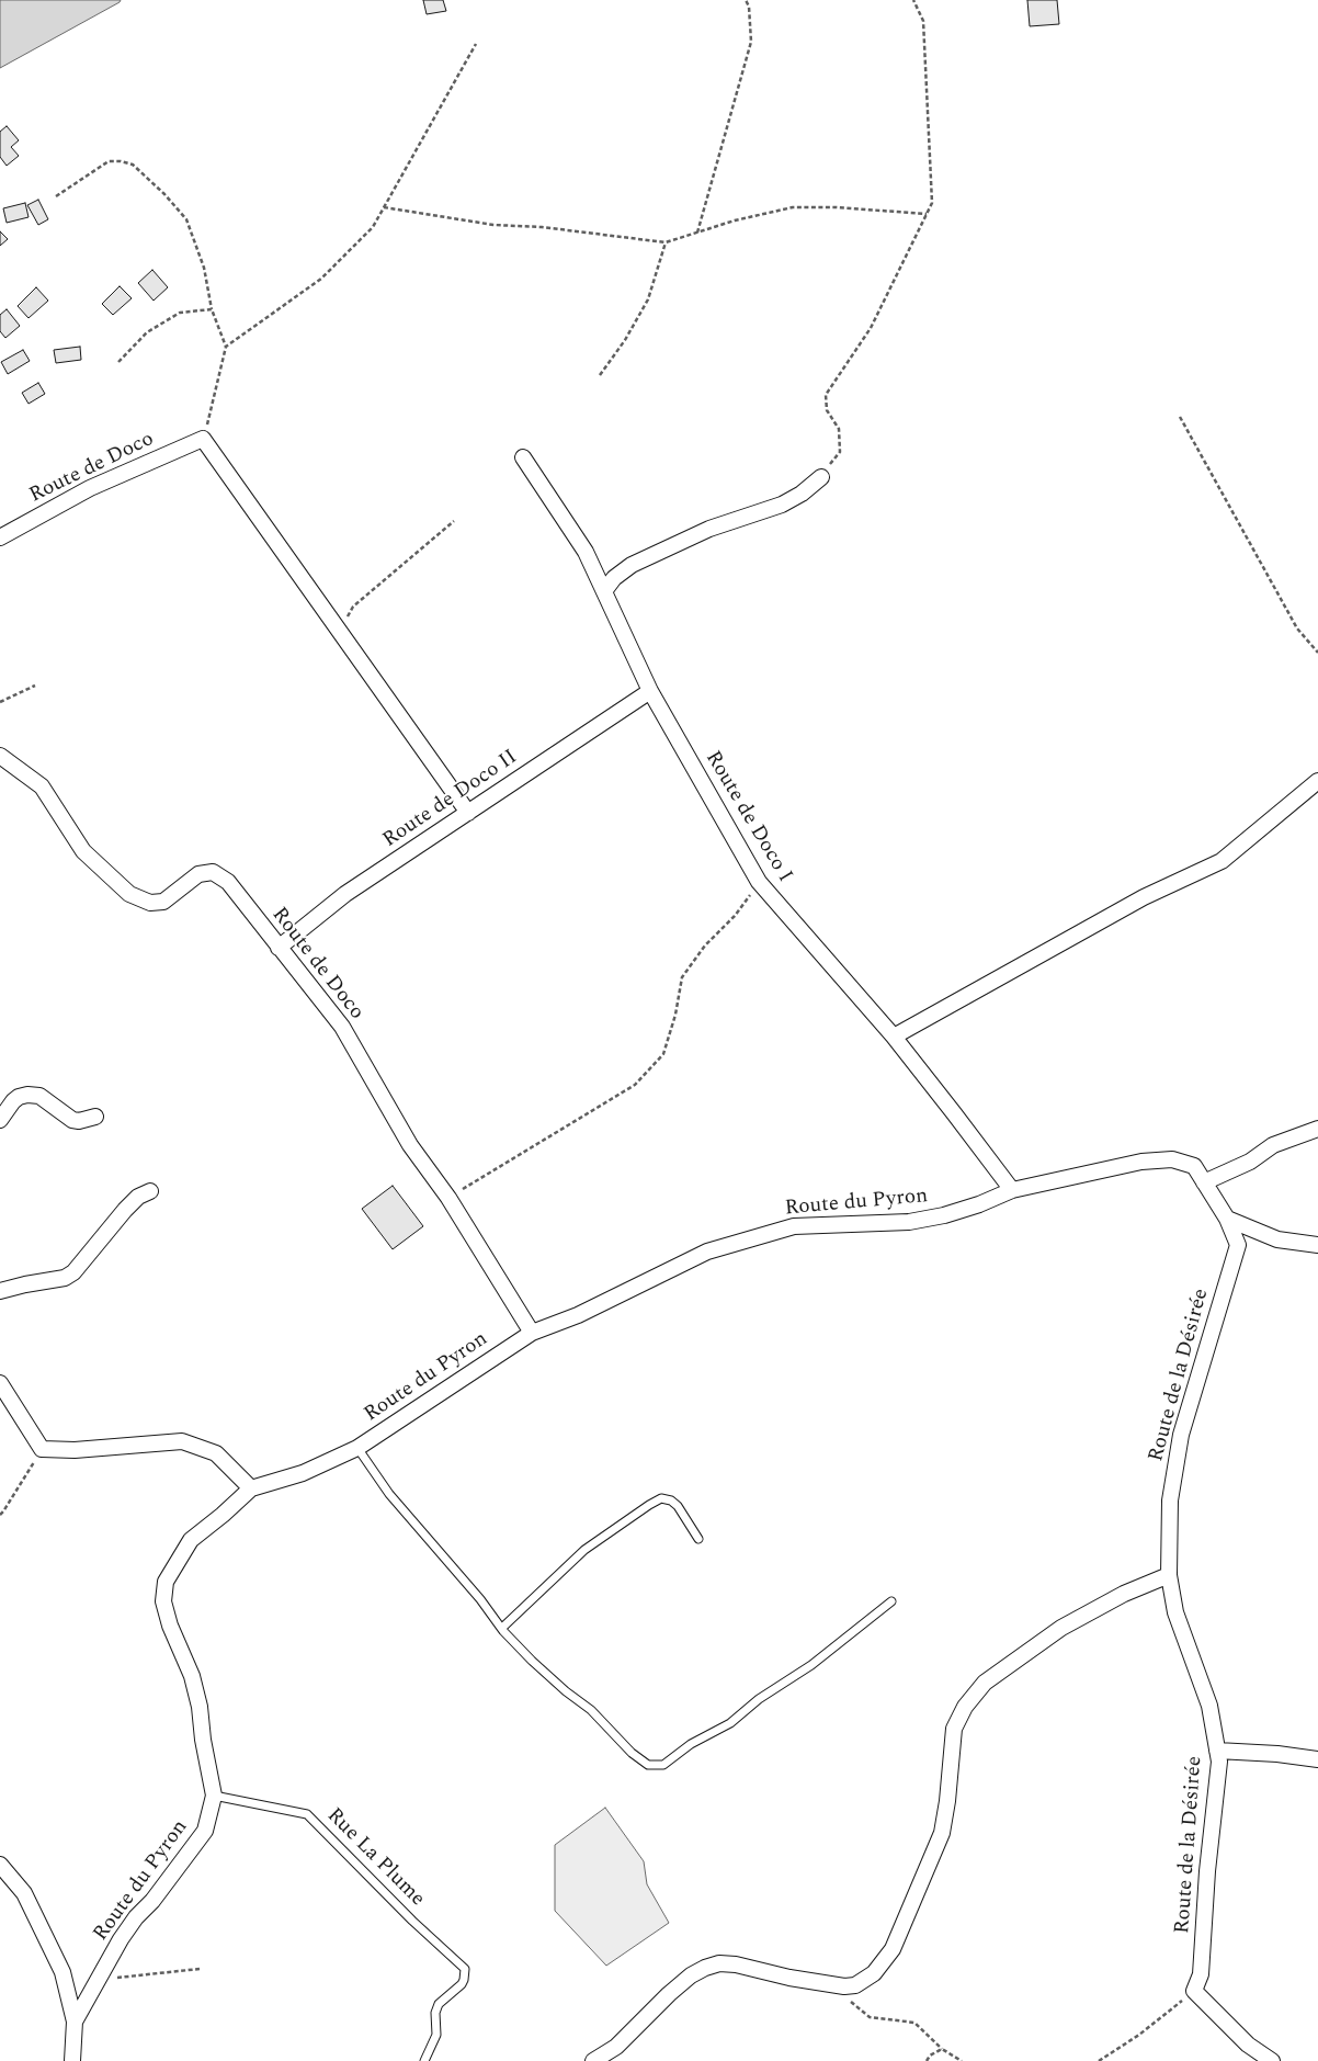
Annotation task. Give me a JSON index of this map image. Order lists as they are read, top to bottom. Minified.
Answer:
{"streets":{"street":["Route de Doco","Route de Doco II","Route de Doco I","Route du Pyron","Route de la Désirée"],"lane":["Rue La Plume"]},"crossings":[["Route de Doco","Route de Doco II"],["Route de Doco","Route du Pyron"],["Route de Doco II","Route de Doco I"],["Route de Doco I","Route du Pyron"],["Route du Pyron","Route de la Désirée"],["Route du Pyron","Rue La Plume"]]}
